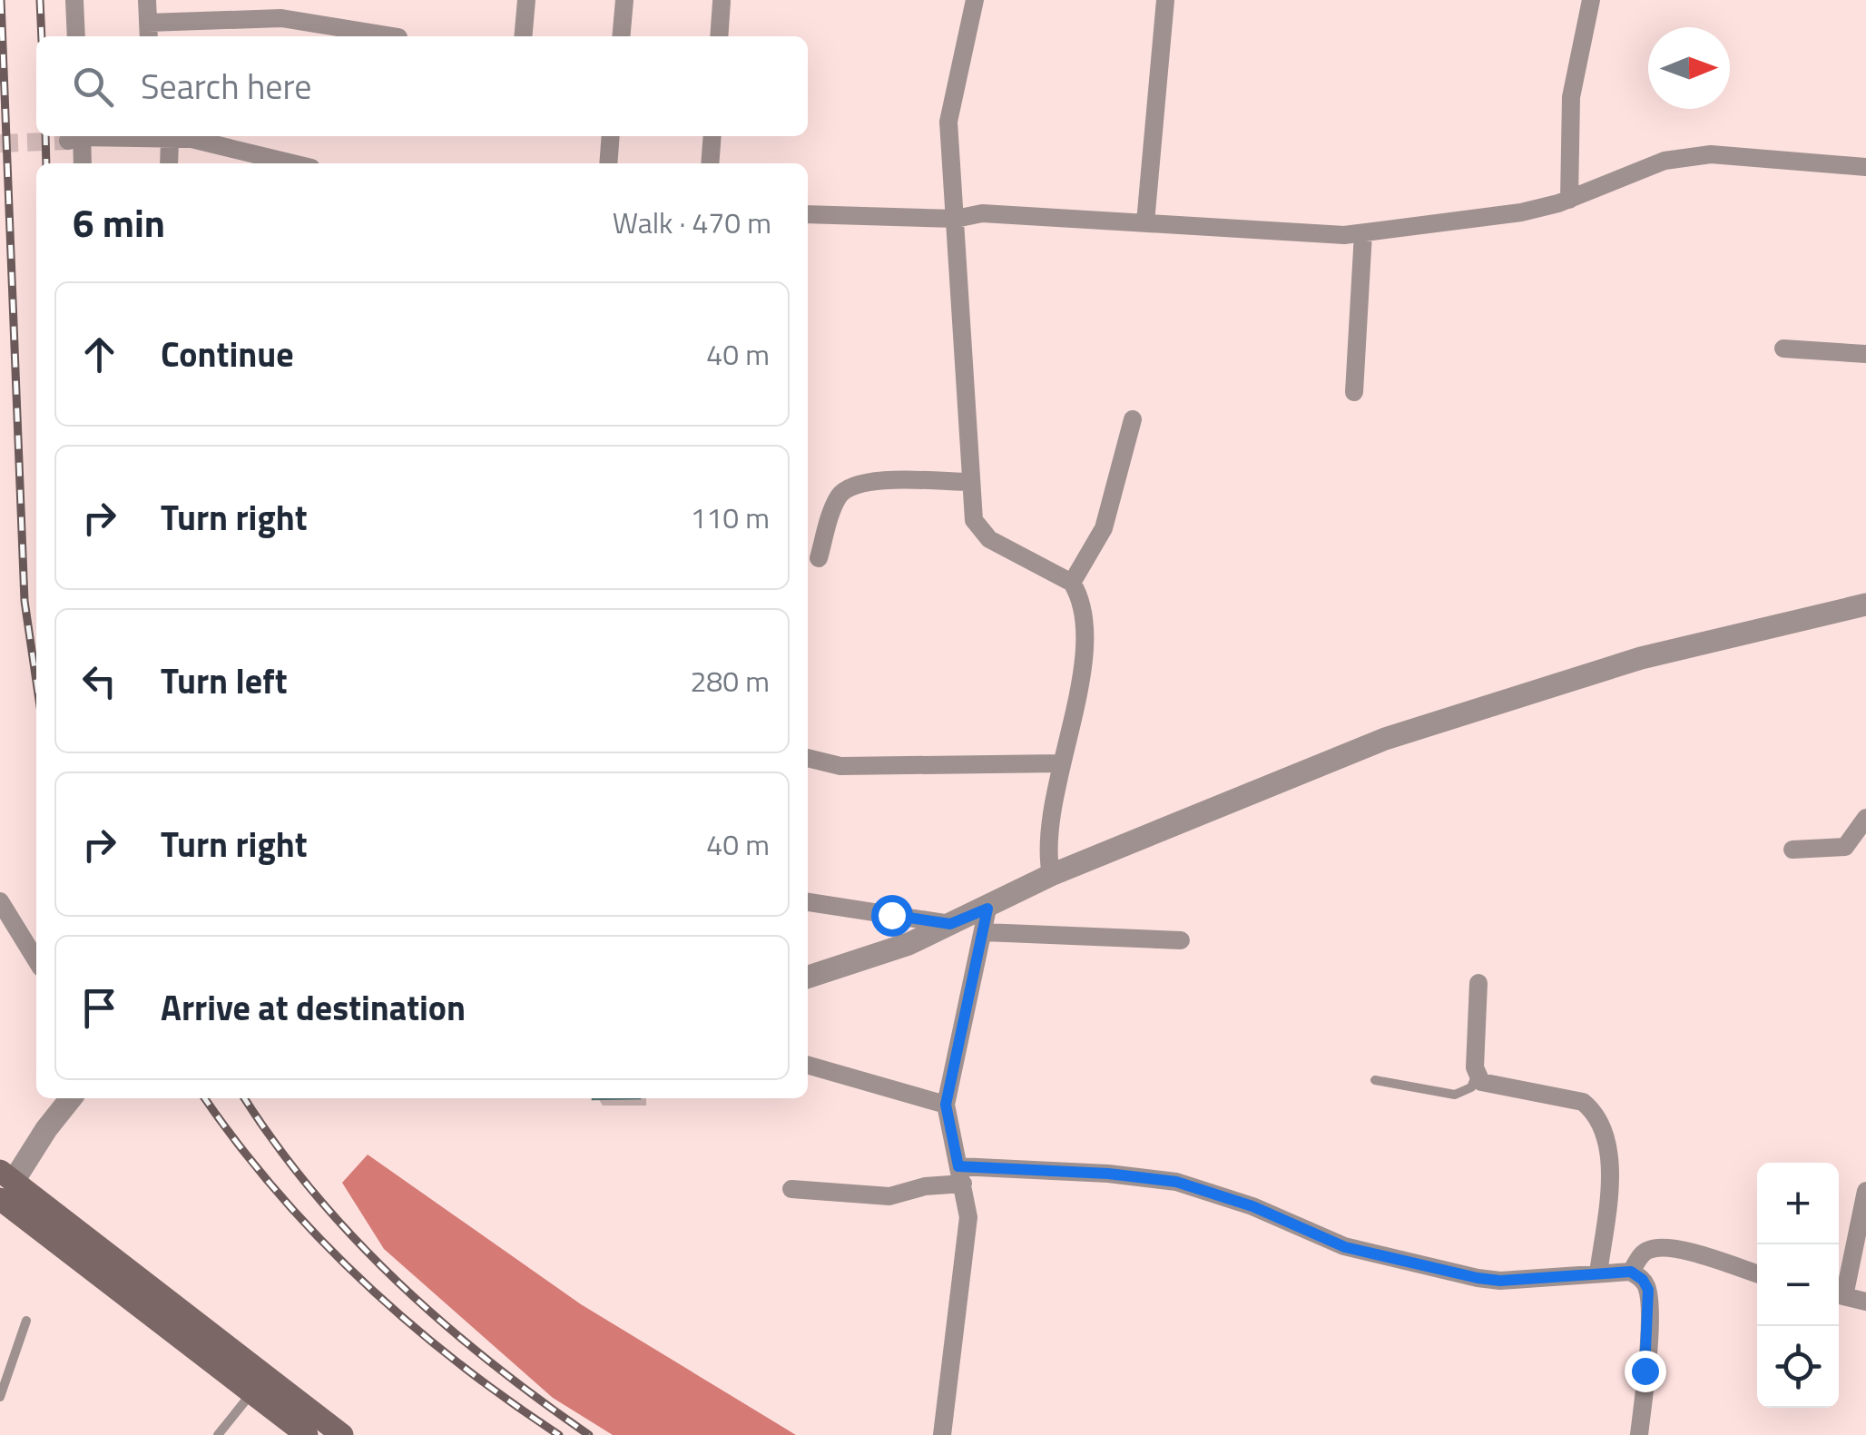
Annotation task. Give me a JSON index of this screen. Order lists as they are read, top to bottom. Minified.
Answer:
{"north":"right","page":{"search":"Search here","heading":["6 min","Walk · 470 m"],"list":[["Continue","40 m"],["Turn right","110 m"],["Turn left","280 m"],["Turn right","40 m"],"Arrive at destination"],"map_buttons":["+","−"]}}
